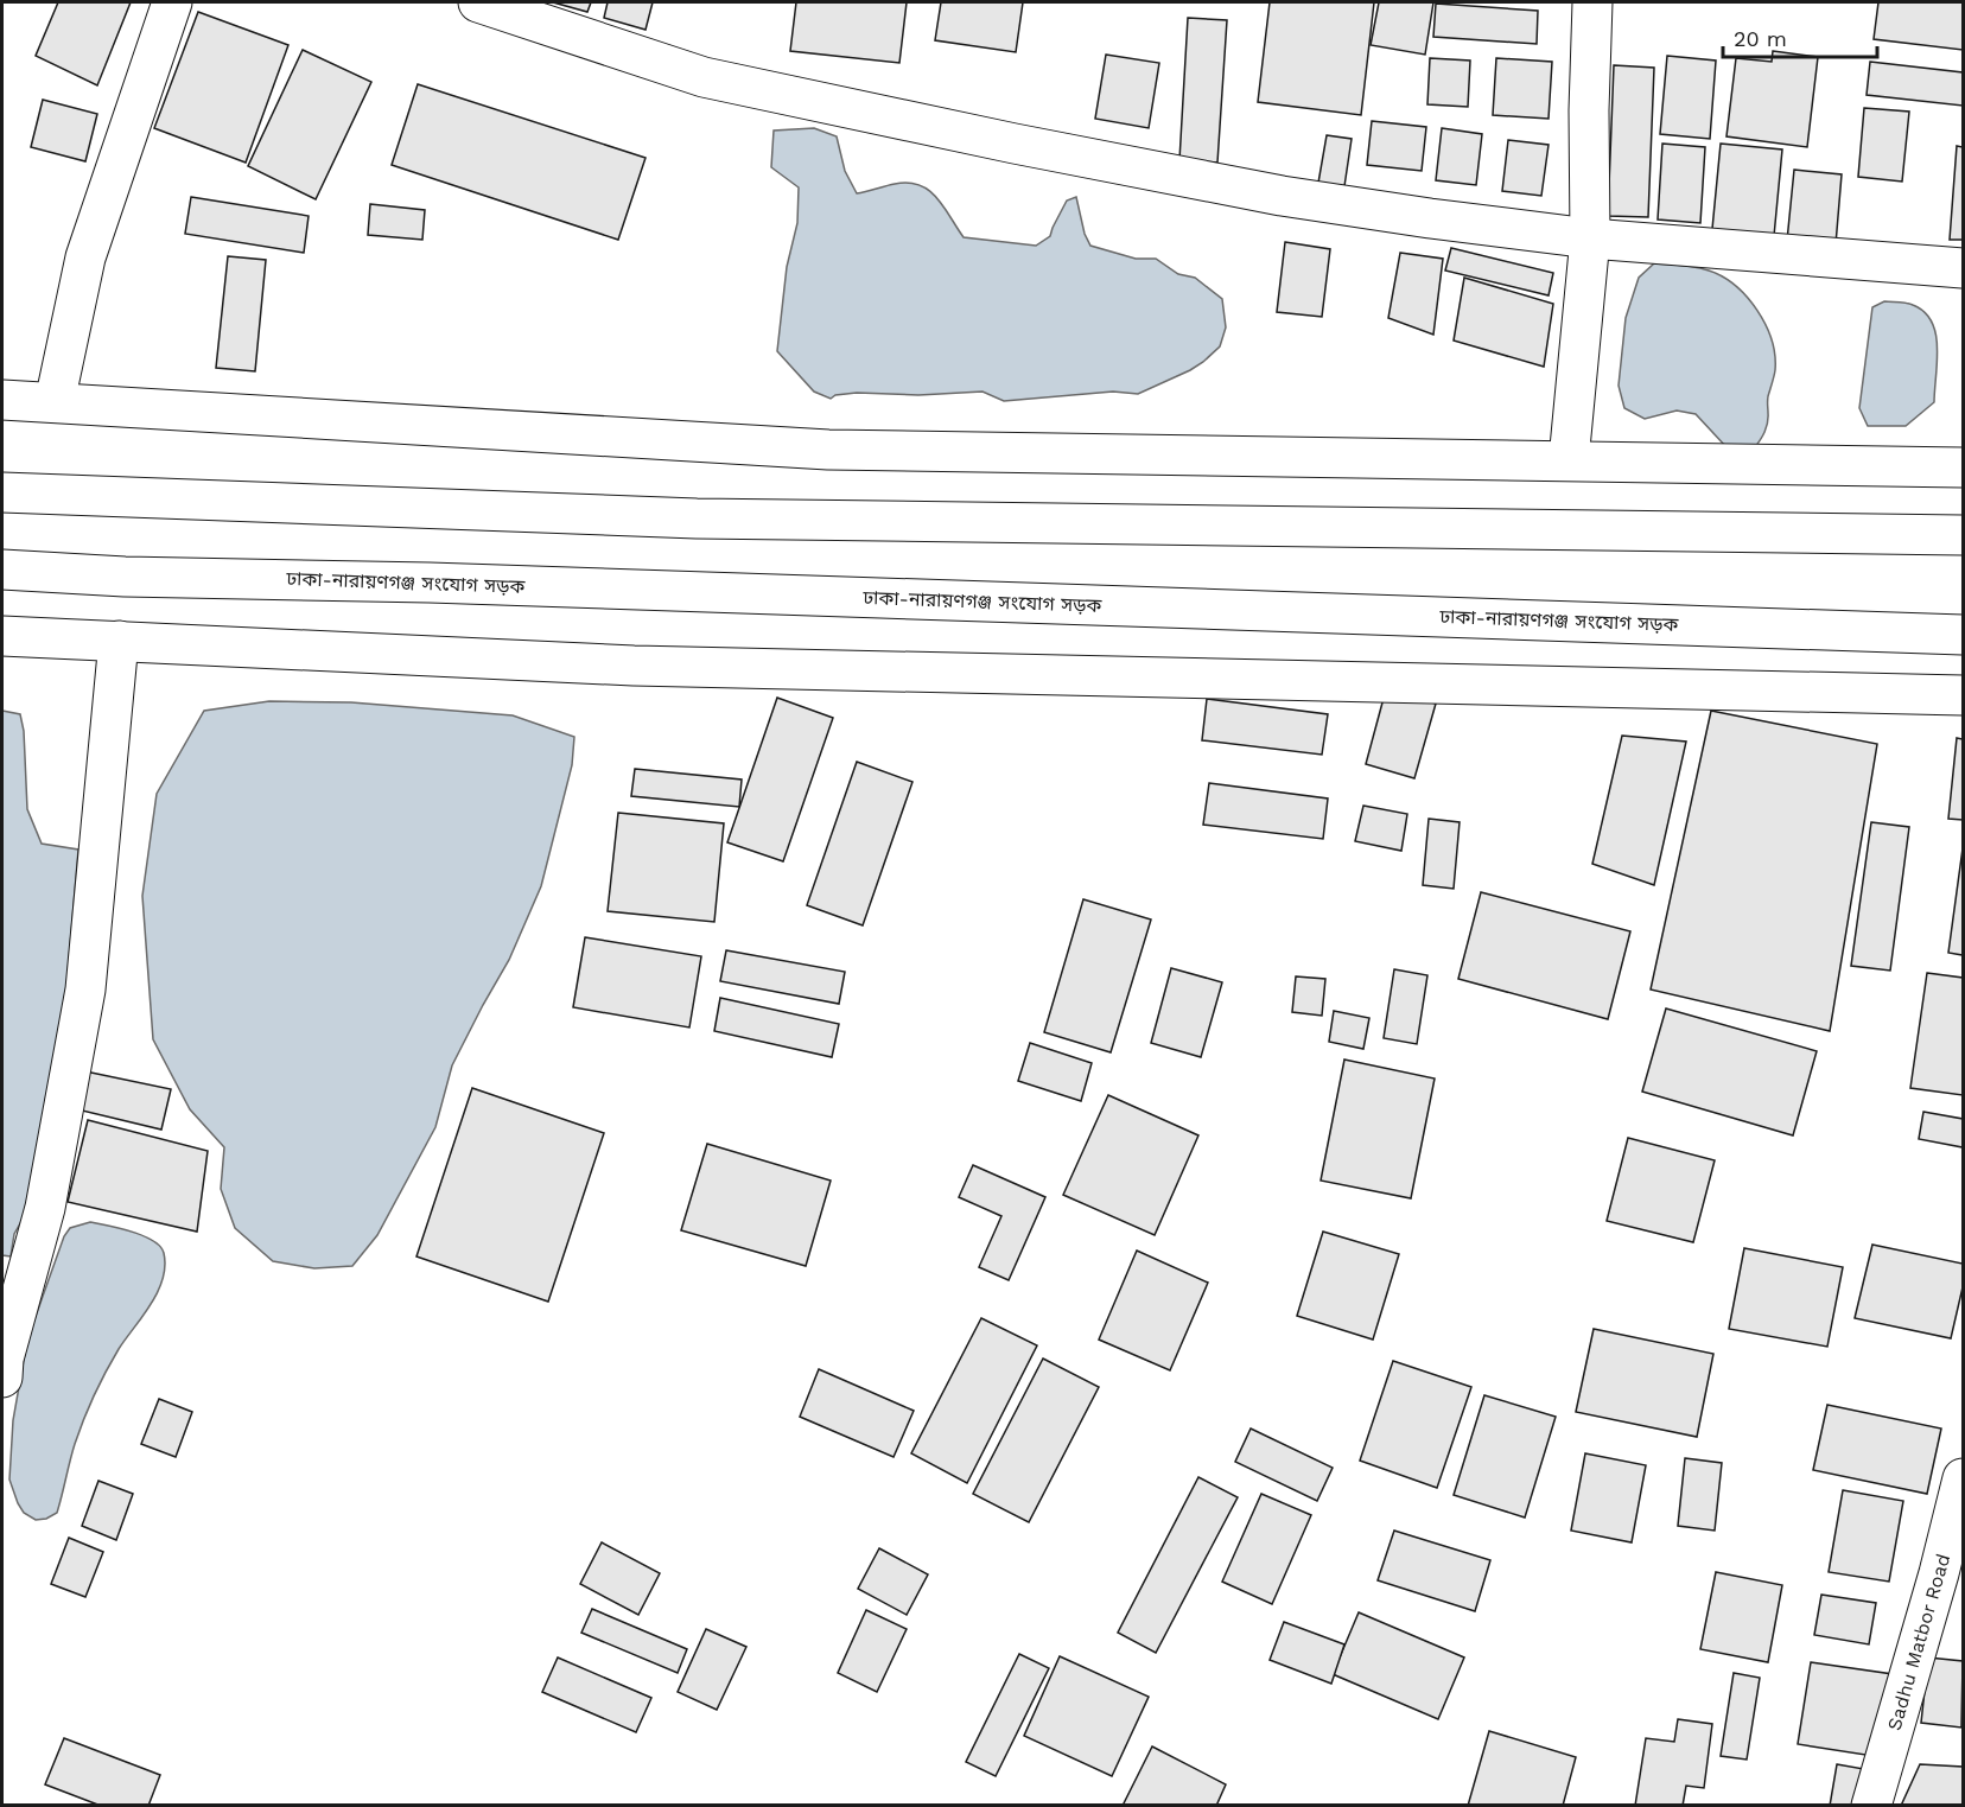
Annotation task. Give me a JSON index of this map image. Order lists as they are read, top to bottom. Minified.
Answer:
{"streets":{"street":["ঢাকা-নারায়ণগঞ্জ সংযোগ সড়ক","Sadhu Matbor Road"]},"scale_bar":"20 m"}
